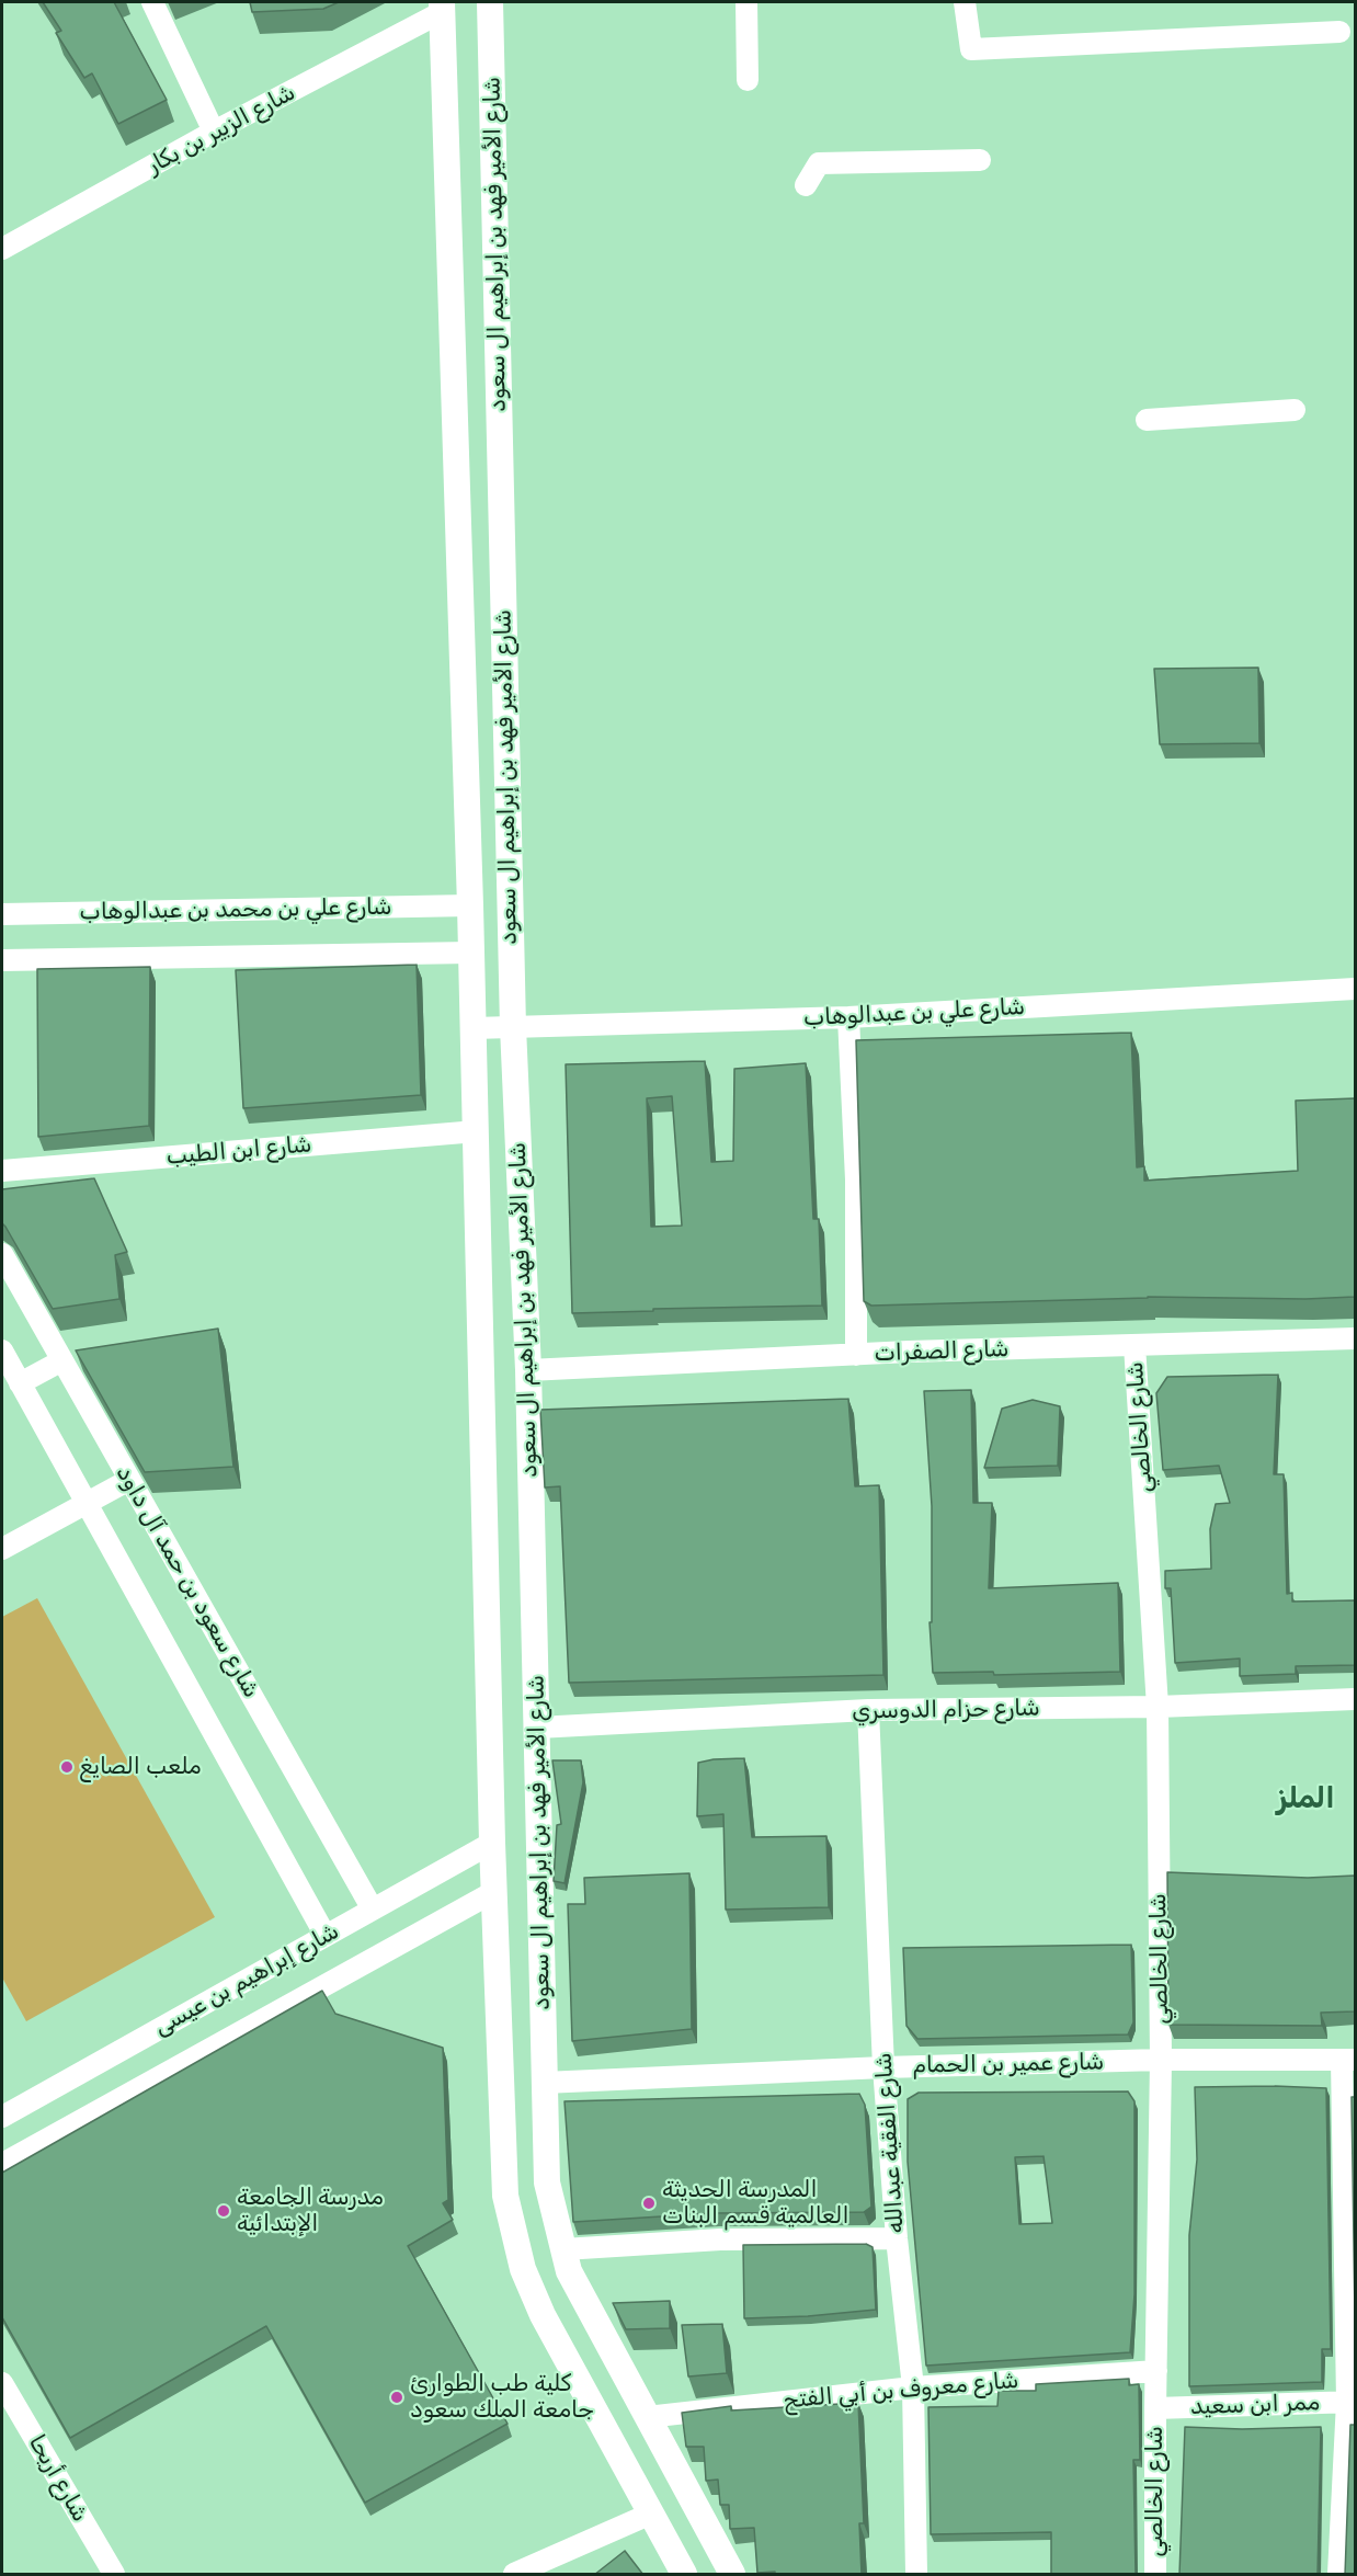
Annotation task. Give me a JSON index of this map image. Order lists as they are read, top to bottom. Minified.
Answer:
{"streets":{"main road":["شارع الأمير فهد بن إبراهيم ال سعود"],"street":["شارع الزبير بن بكار","شارع علي بن محمد بن عبدالوهاب","شارع علي بن عبدالوهاب","شارع ابن الطيب","شارع الصفرات","شارع الخالصي","شارع سعود بن حمد آل داود","شارع حزام الدوسري","شارع إبراهيم بن عيسى","شارع عمير بن الحمام","شارع الفقية عبدالله","شارع معروف بن أبي الفتح","ممر ابن سعيد","شارع أريحا"]},"crossings":[["شارع الزبير بن بكار","شارع الأمير فهد بن إبراهيم ال سعود"],["شارع الأمير فهد بن إبراهيم ال سعود","شارع علي بن محمد بن عبدالوهاب"],["شارع الأمير فهد بن إبراهيم ال سعود","شارع علي بن عبدالوهاب"],["شارع الأمير فهد بن إبراهيم ال سعود","شارع ابن الطيب"],["شارع الأمير فهد بن إبراهيم ال سعود","شارع الصفرات"],["شارع الأمير فهد بن إبراهيم ال سعود","شارع حزام الدوسري"],["شارع الأمير فهد بن إبراهيم ال سعود","شارع إبراهيم بن عيسى"],["شارع الأمير فهد بن إبراهيم ال سعود","شارع عمير بن الحمام"],["شارع الأمير فهد بن إبراهيم ال سعود","شارع معروف بن أبي الفتح"],["شارع الصفرات","شارع الخالصي"],["شارع الخالصي","شارع حزام الدوسري"],["شارع الخالصي","شارع عمير بن الحمام"],["شارع الخالصي","شارع معروف بن أبي الفتح"],["شارع الخالصي","ممر ابن سعيد"],["شارع سعود بن حمد آل داود","شارع إبراهيم بن عيسى"],["شارع حزام الدوسري","شارع الفقية عبدالله"],["شارع عمير بن الحمام","شارع الفقية عبدالله"],["شارع الفقية عبدالله","شارع معروف بن أبي الفتح"]],"districts":["الملز"],"places":["ملعب الصايغ","المدرسة الحديثة العالمية قسم البنات","مدرسة الجامعة الإبتدائية","كلية طب الطوارئ جامعة الملك سعود"]}
